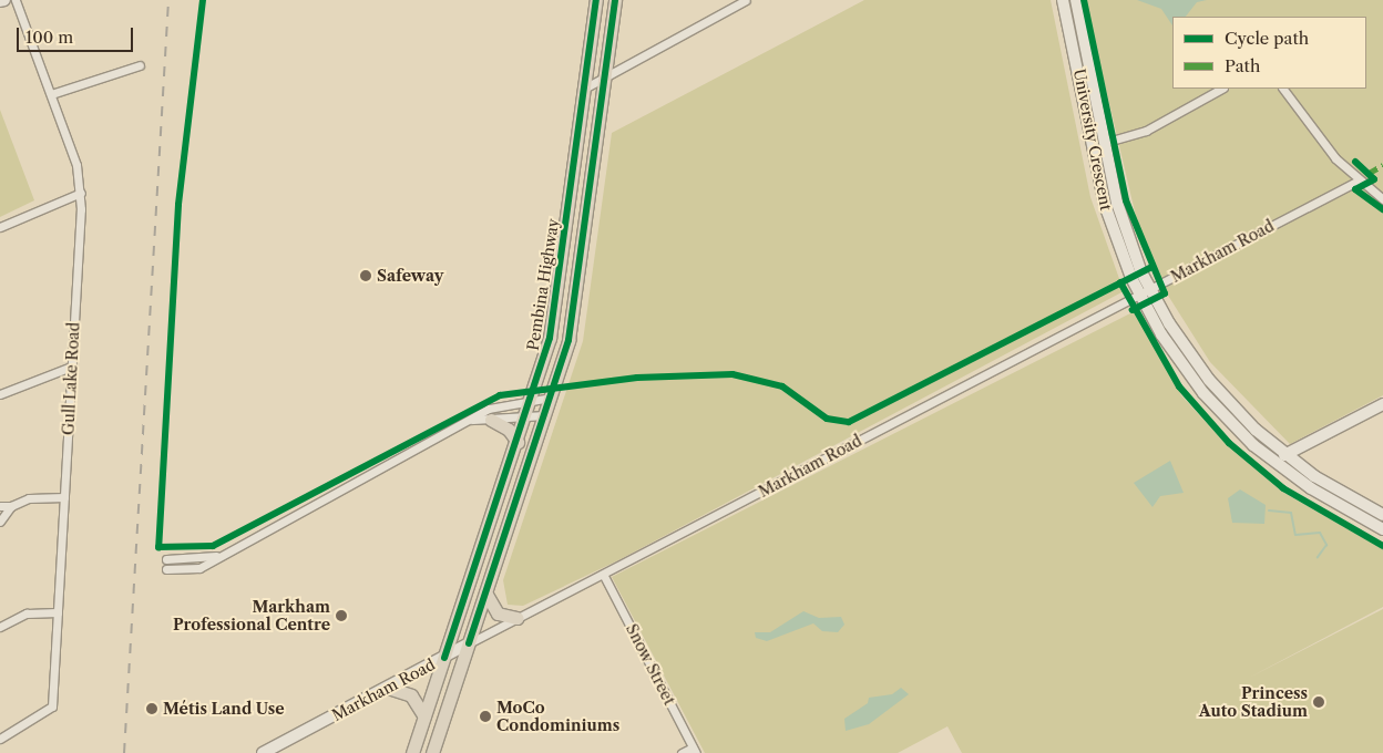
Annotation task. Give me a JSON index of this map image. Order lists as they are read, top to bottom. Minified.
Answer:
{"streets":{"main road":["University Crescent","Markham Road","Pembina Highway"],"street":["Gull Lake Road","Snow Street"]},"crossings":[["University Crescent","Markham Road"],["Markham Road","Pembina Highway"],["Markham Road","Snow Street"]],"places":["Safeway","Markham Professional Centre","Princess Auto Stadium","Métis Land Use","MoCo Condominiums"],"legend":["Cycle path","Path"],"scale_bar":"100 m"}
